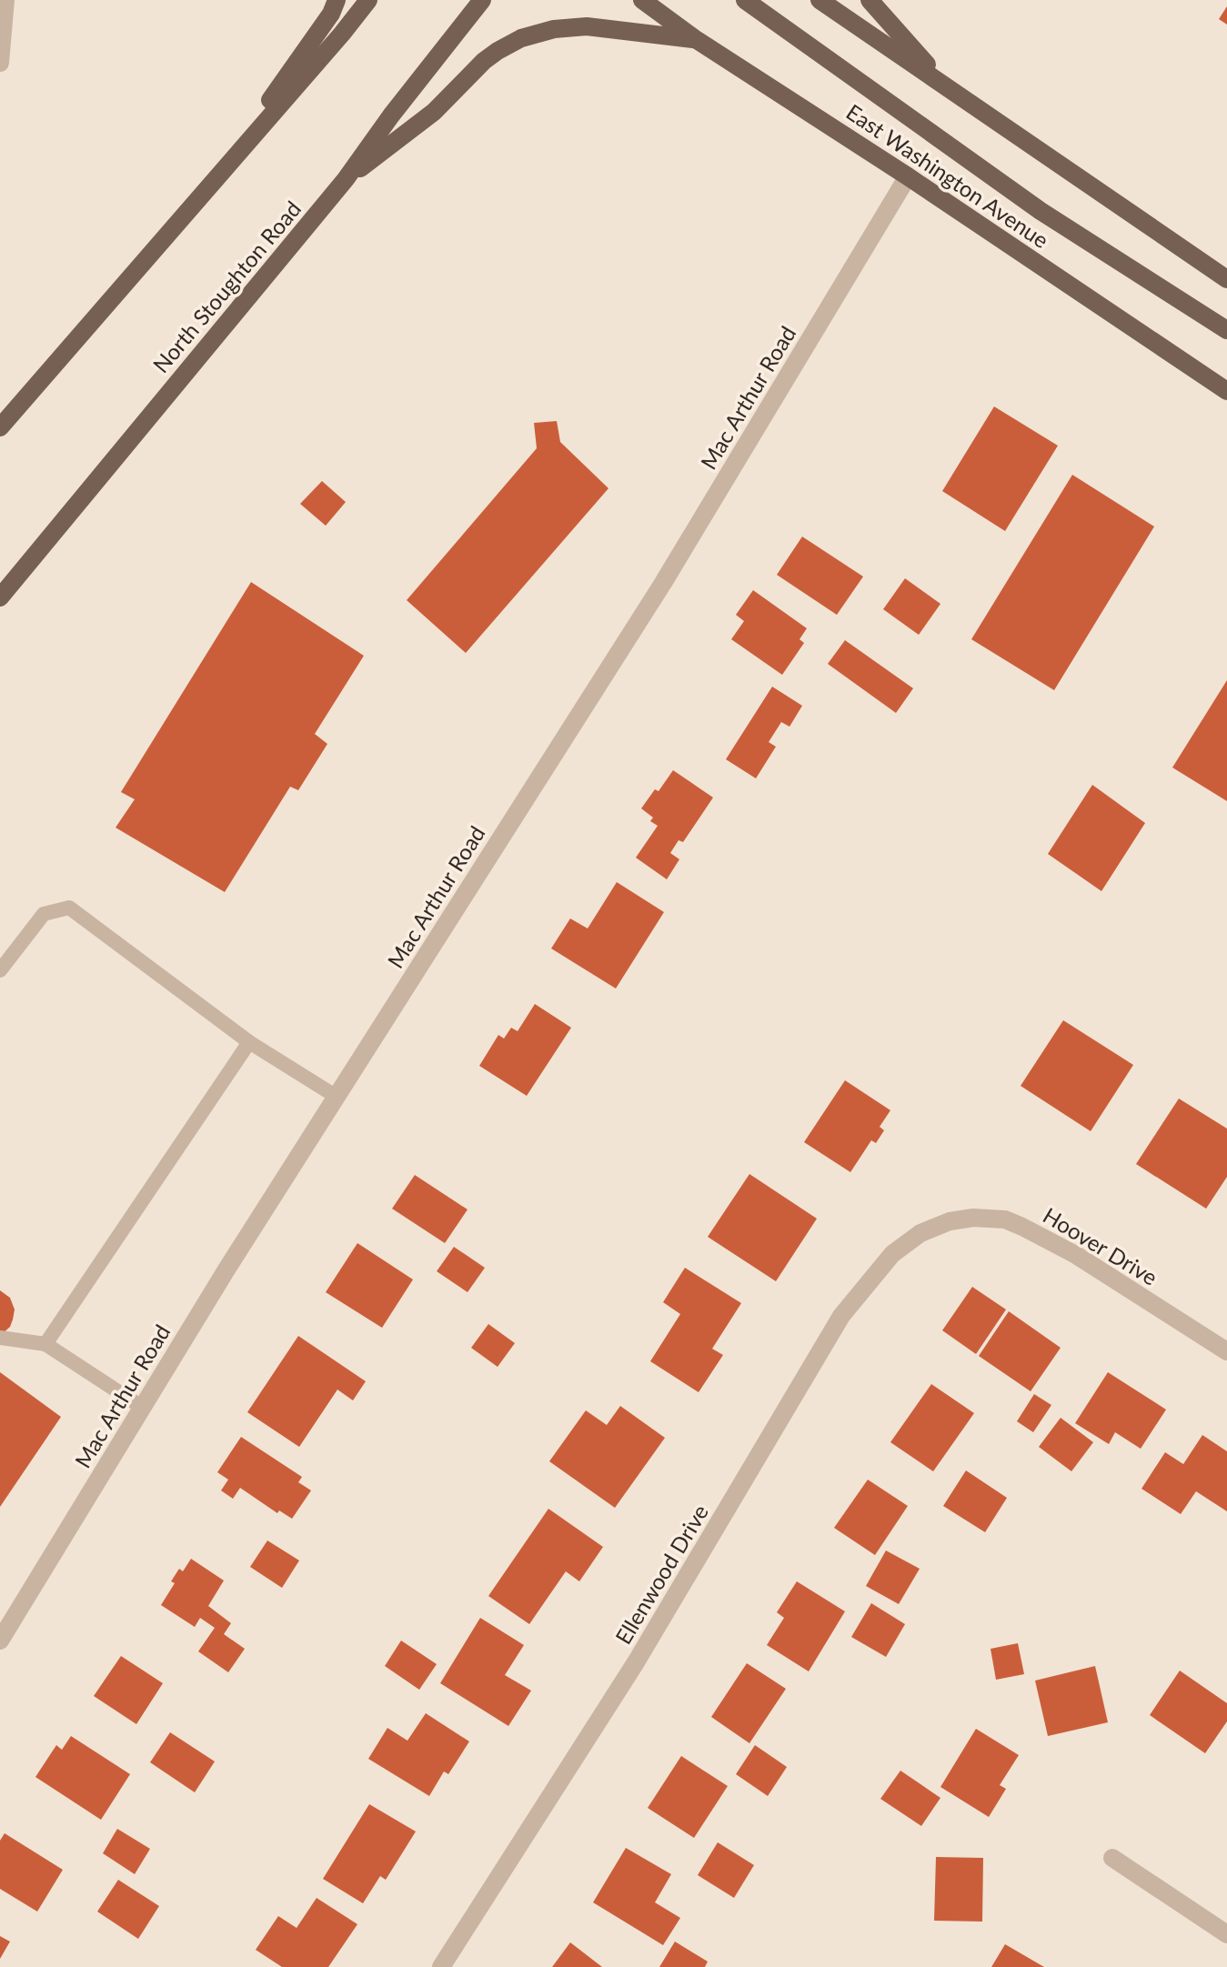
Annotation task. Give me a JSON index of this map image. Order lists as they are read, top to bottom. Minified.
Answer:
{"streets":{"main road":["East Washington Avenue","North Stoughton Road"],"street":["Mac Arthur Road","Hoover Drive","Ellenwood Drive"]},"crossings":[["East Washington Avenue","Mac Arthur Road"],["Hoover Drive","Ellenwood Drive"]]}
